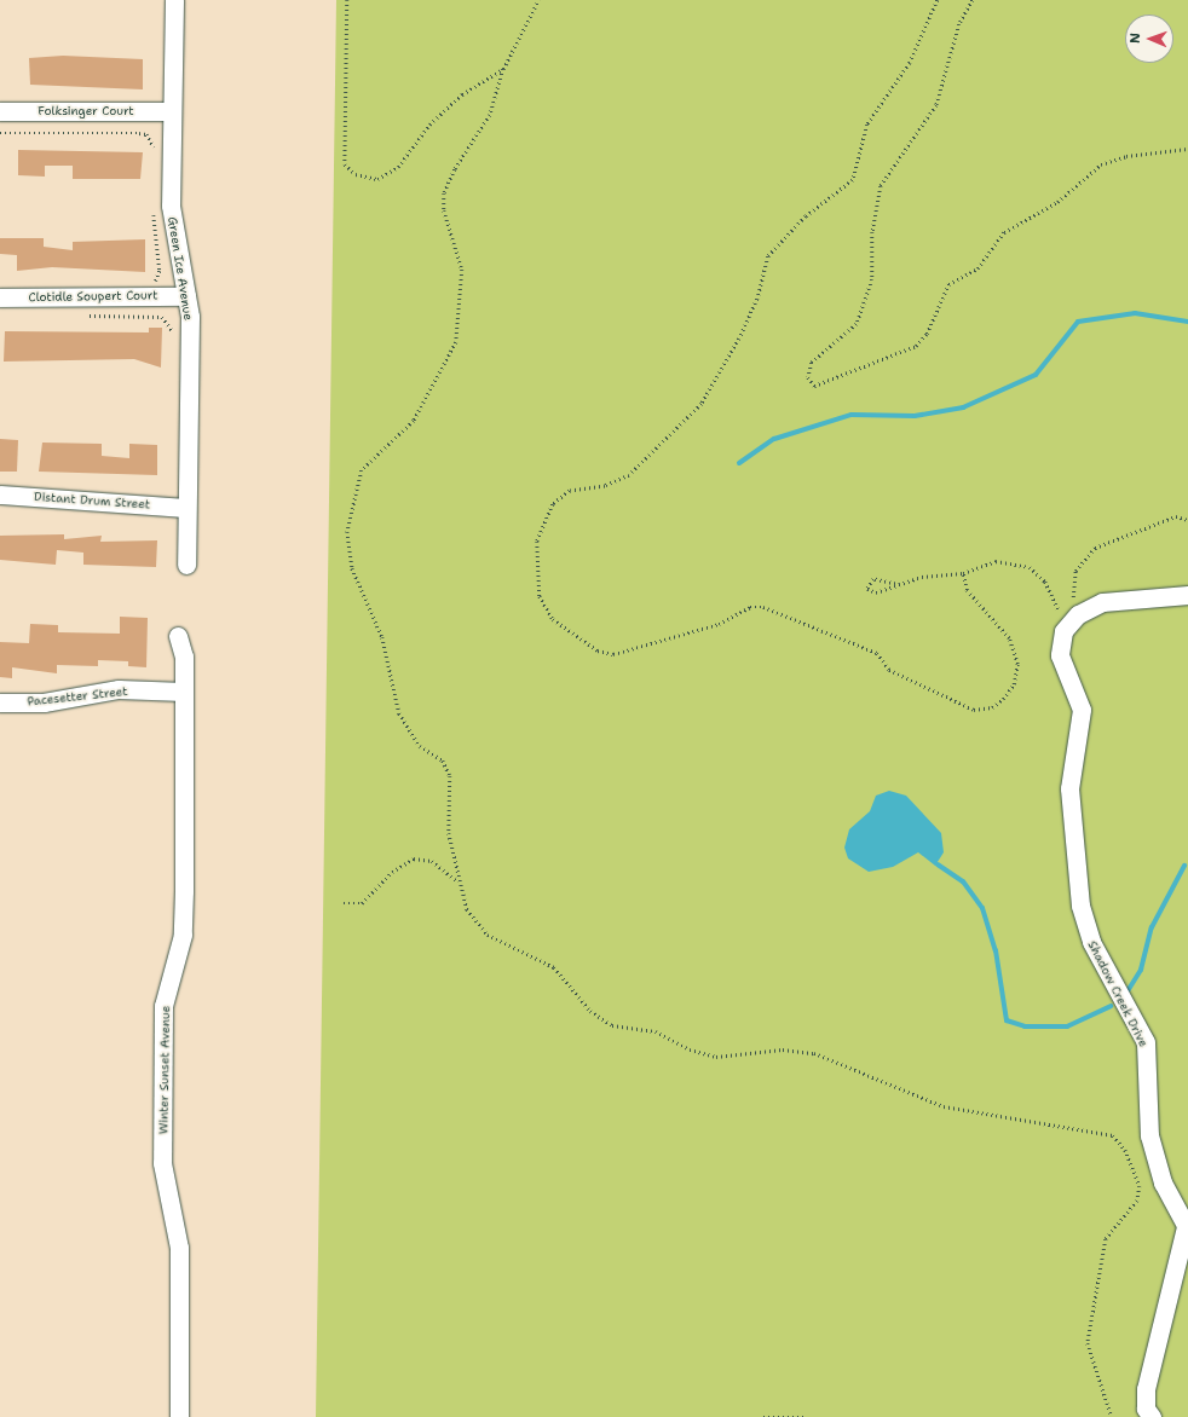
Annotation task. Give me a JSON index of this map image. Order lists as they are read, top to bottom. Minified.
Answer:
{"streets":{"street":["Folksinger Court","Green Ice Avenue","Clotidle Soupert Court","Distant Drum Street","Pacesetter Street","Shadow Creek Drive","Winter Sunset Avenue"]},"crossings":[["Folksinger Court","Green Ice Avenue"],["Green Ice Avenue","Clotidle Soupert Court"],["Green Ice Avenue","Distant Drum Street"],["Pacesetter Street","Winter Sunset Avenue"]],"north":"left"}
